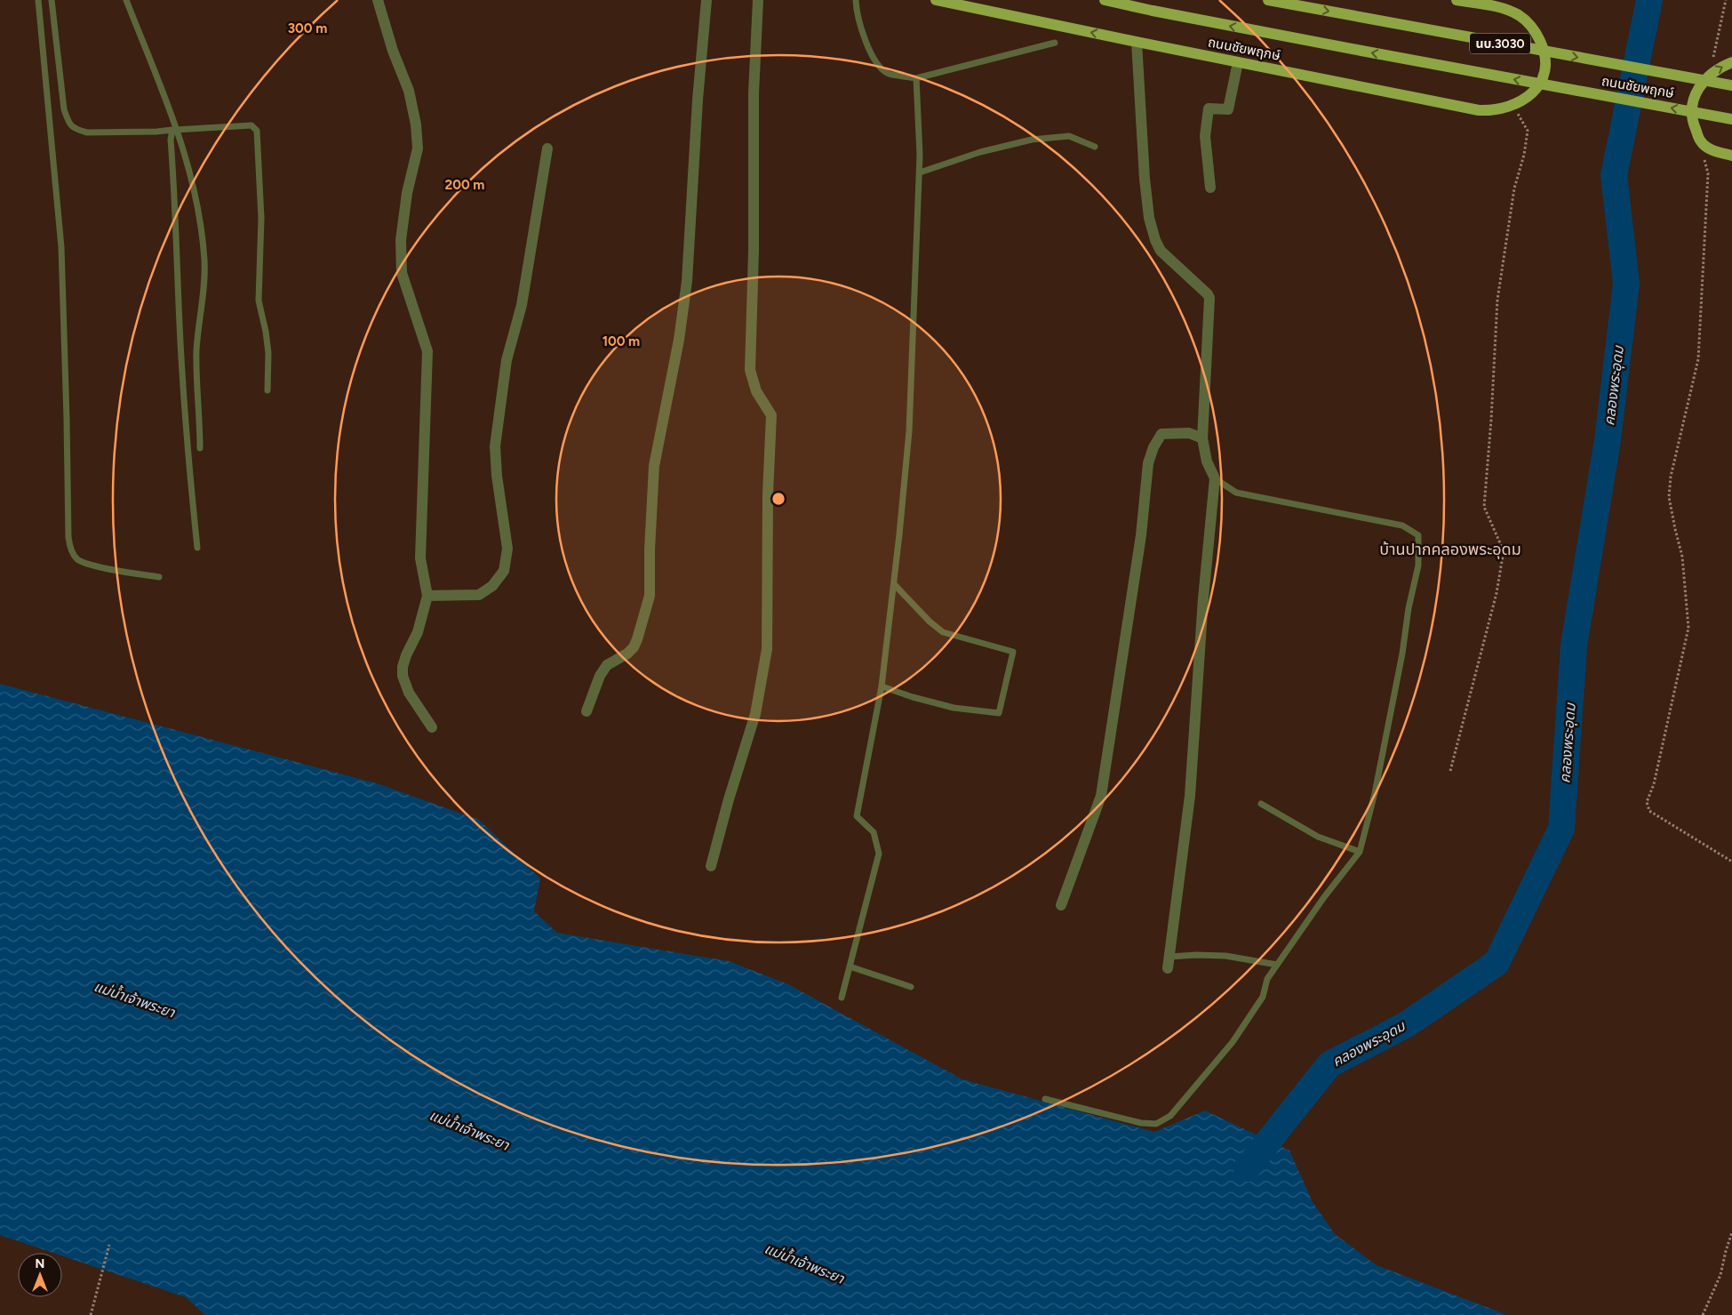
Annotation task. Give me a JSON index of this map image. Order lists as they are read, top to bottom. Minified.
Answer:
{"streets":{"main road":["นบ.3030","ถนนชัยพฤกษ์"]},"districts":["บ้านปากคลองพระอุดม"],"water":["คลองพระอุดม","แม่น้ำเจ้าพระยา"],"north":"top","rings":["300 m","200 m","100 m"]}
